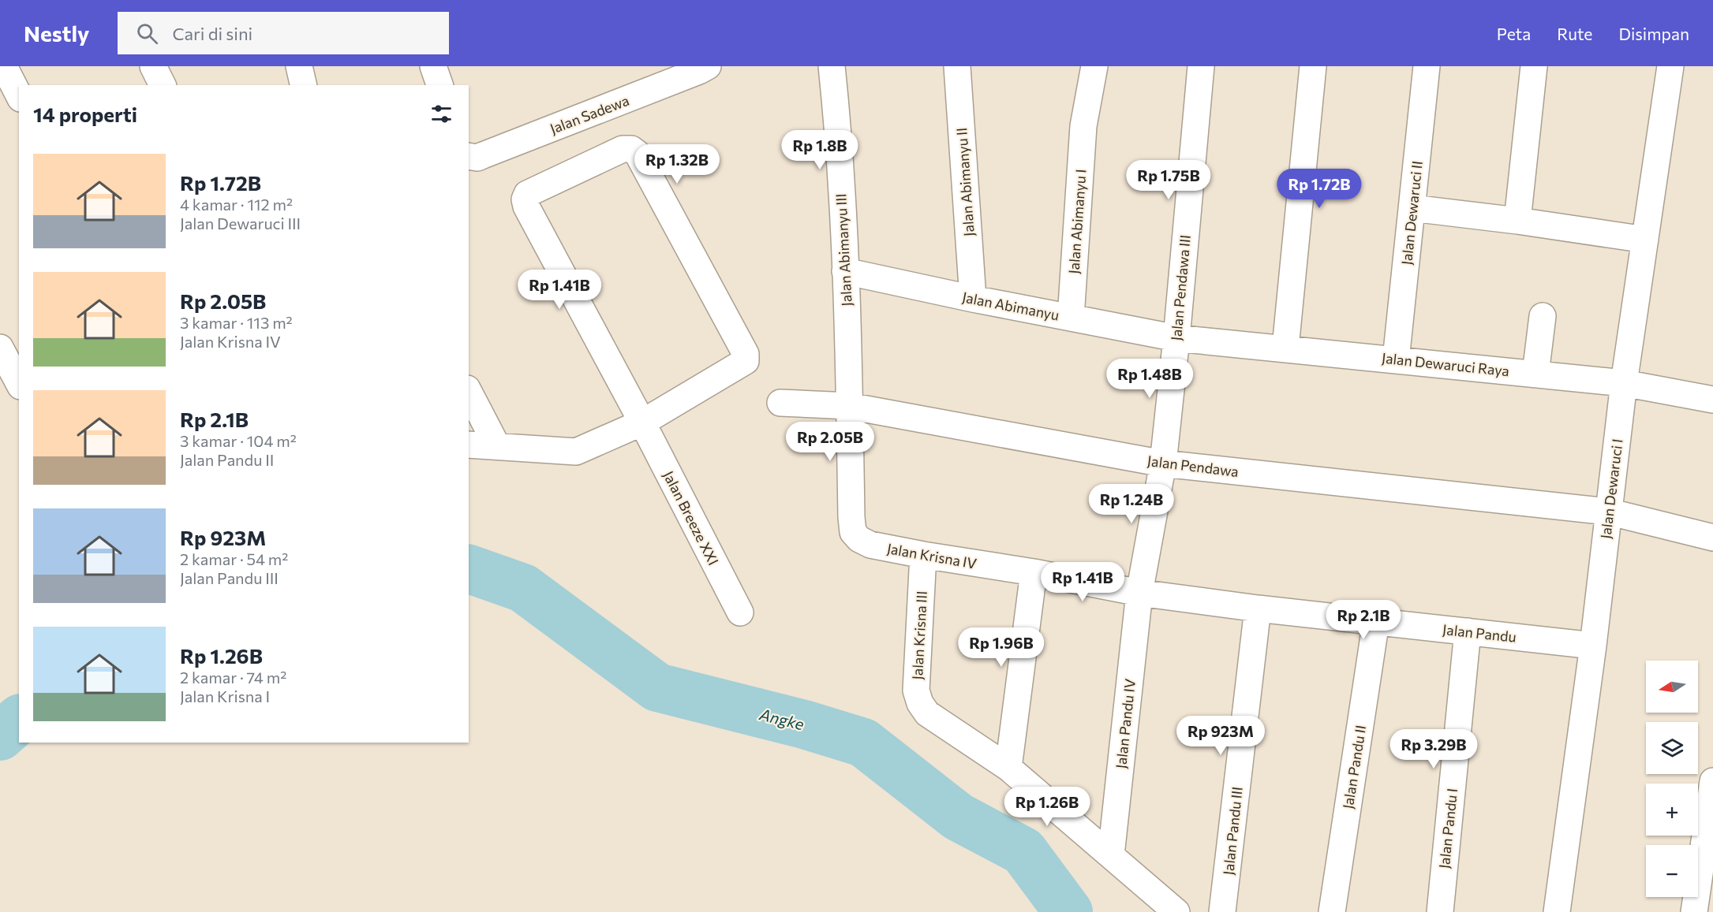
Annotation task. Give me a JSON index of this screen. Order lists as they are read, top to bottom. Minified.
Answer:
{"streets":{"street":["Jalan Sadewa","Jalan Abimanyu II","Jalan Dewaruci II","Jalan Abimanyu I","Jalan Abimanyu III","Jalan Pendawa III","Jalan Abimanyu","Jalan Dewaruci Raya","Jalan Pendawa","Jalan Dewaruci I","Jalan Breeze XXI","Jalan Krisna IV","Jalan Pandu","Jalan Krisna III","Jalan Pandu IV","Jalan Pandu II","Jalan Pandu I","Jalan Pandu III"]},"crossings":[["Jalan Abimanyu II","Jalan Abimanyu"],["Jalan Dewaruci II","Jalan Dewaruci Raya"],["Jalan Abimanyu I","Jalan Abimanyu"],["Jalan Abimanyu III","Jalan Abimanyu"],["Jalan Abimanyu III","Jalan Pendawa"],["Jalan Abimanyu III","Jalan Krisna IV"],["Jalan Pendawa III","Jalan Abimanyu"],["Jalan Pendawa III","Jalan Dewaruci Raya"],["Jalan Pendawa III","Jalan Pendawa"],["Jalan Pendawa III","Jalan Krisna IV"],["Jalan Pendawa III","Jalan Pandu"],["Jalan Pendawa III","Jalan Pandu IV"],["Jalan Abimanyu","Jalan Dewaruci Raya"],["Jalan Dewaruci Raya","Jalan Dewaruci I"],["Jalan Pendawa","Jalan Dewaruci I"],["Jalan Pendawa","Jalan Krisna IV"],["Jalan Dewaruci I","Jalan Pandu"],["Jalan Krisna IV","Jalan Pandu"],["Jalan Krisna IV","Jalan Krisna III"],["Jalan Krisna IV","Jalan Pandu IV"],["Jalan Pandu","Jalan Pandu IV"],["Jalan Pandu","Jalan Pandu II"],["Jalan Pandu","Jalan Pandu I"],["Jalan Pandu","Jalan Pandu III"]],"water":["Angke"],"north":"left","page":{"header":"Nestly","search":"Cari di sini","nav":["Peta","Rute","Disimpan"],"heading":"14 properti","price":["Rp 1.8B","Rp 1.32B","Rp 1.75B","Rp 1.72B","Rp 1.41B","Rp 1.48B","Rp 2.05B","Rp 1.24B","Rp 1.41B","Rp 2.1B","Rp 1.96B","Rp 923M","Rp 3.29B","Rp 1.26B"],"list":[{"name":"Rp 1.72B","note":"4 kamar · 112 m² · Jalan Dewaruci III"},{"name":"Rp 2.05B","note":"3 kamar · 113 m² · Jalan Krisna IV"},{"name":"Rp 2.1B","note":"3 kamar · 104 m² · Jalan Pandu II"},{"name":"Rp 923M","note":"2 kamar · 54 m² · Jalan Pandu III"},{"name":"Rp 1.26B","note":"2 kamar · 74 m² · Jalan Krisna I"}],"map_buttons":["+","−"]}}
